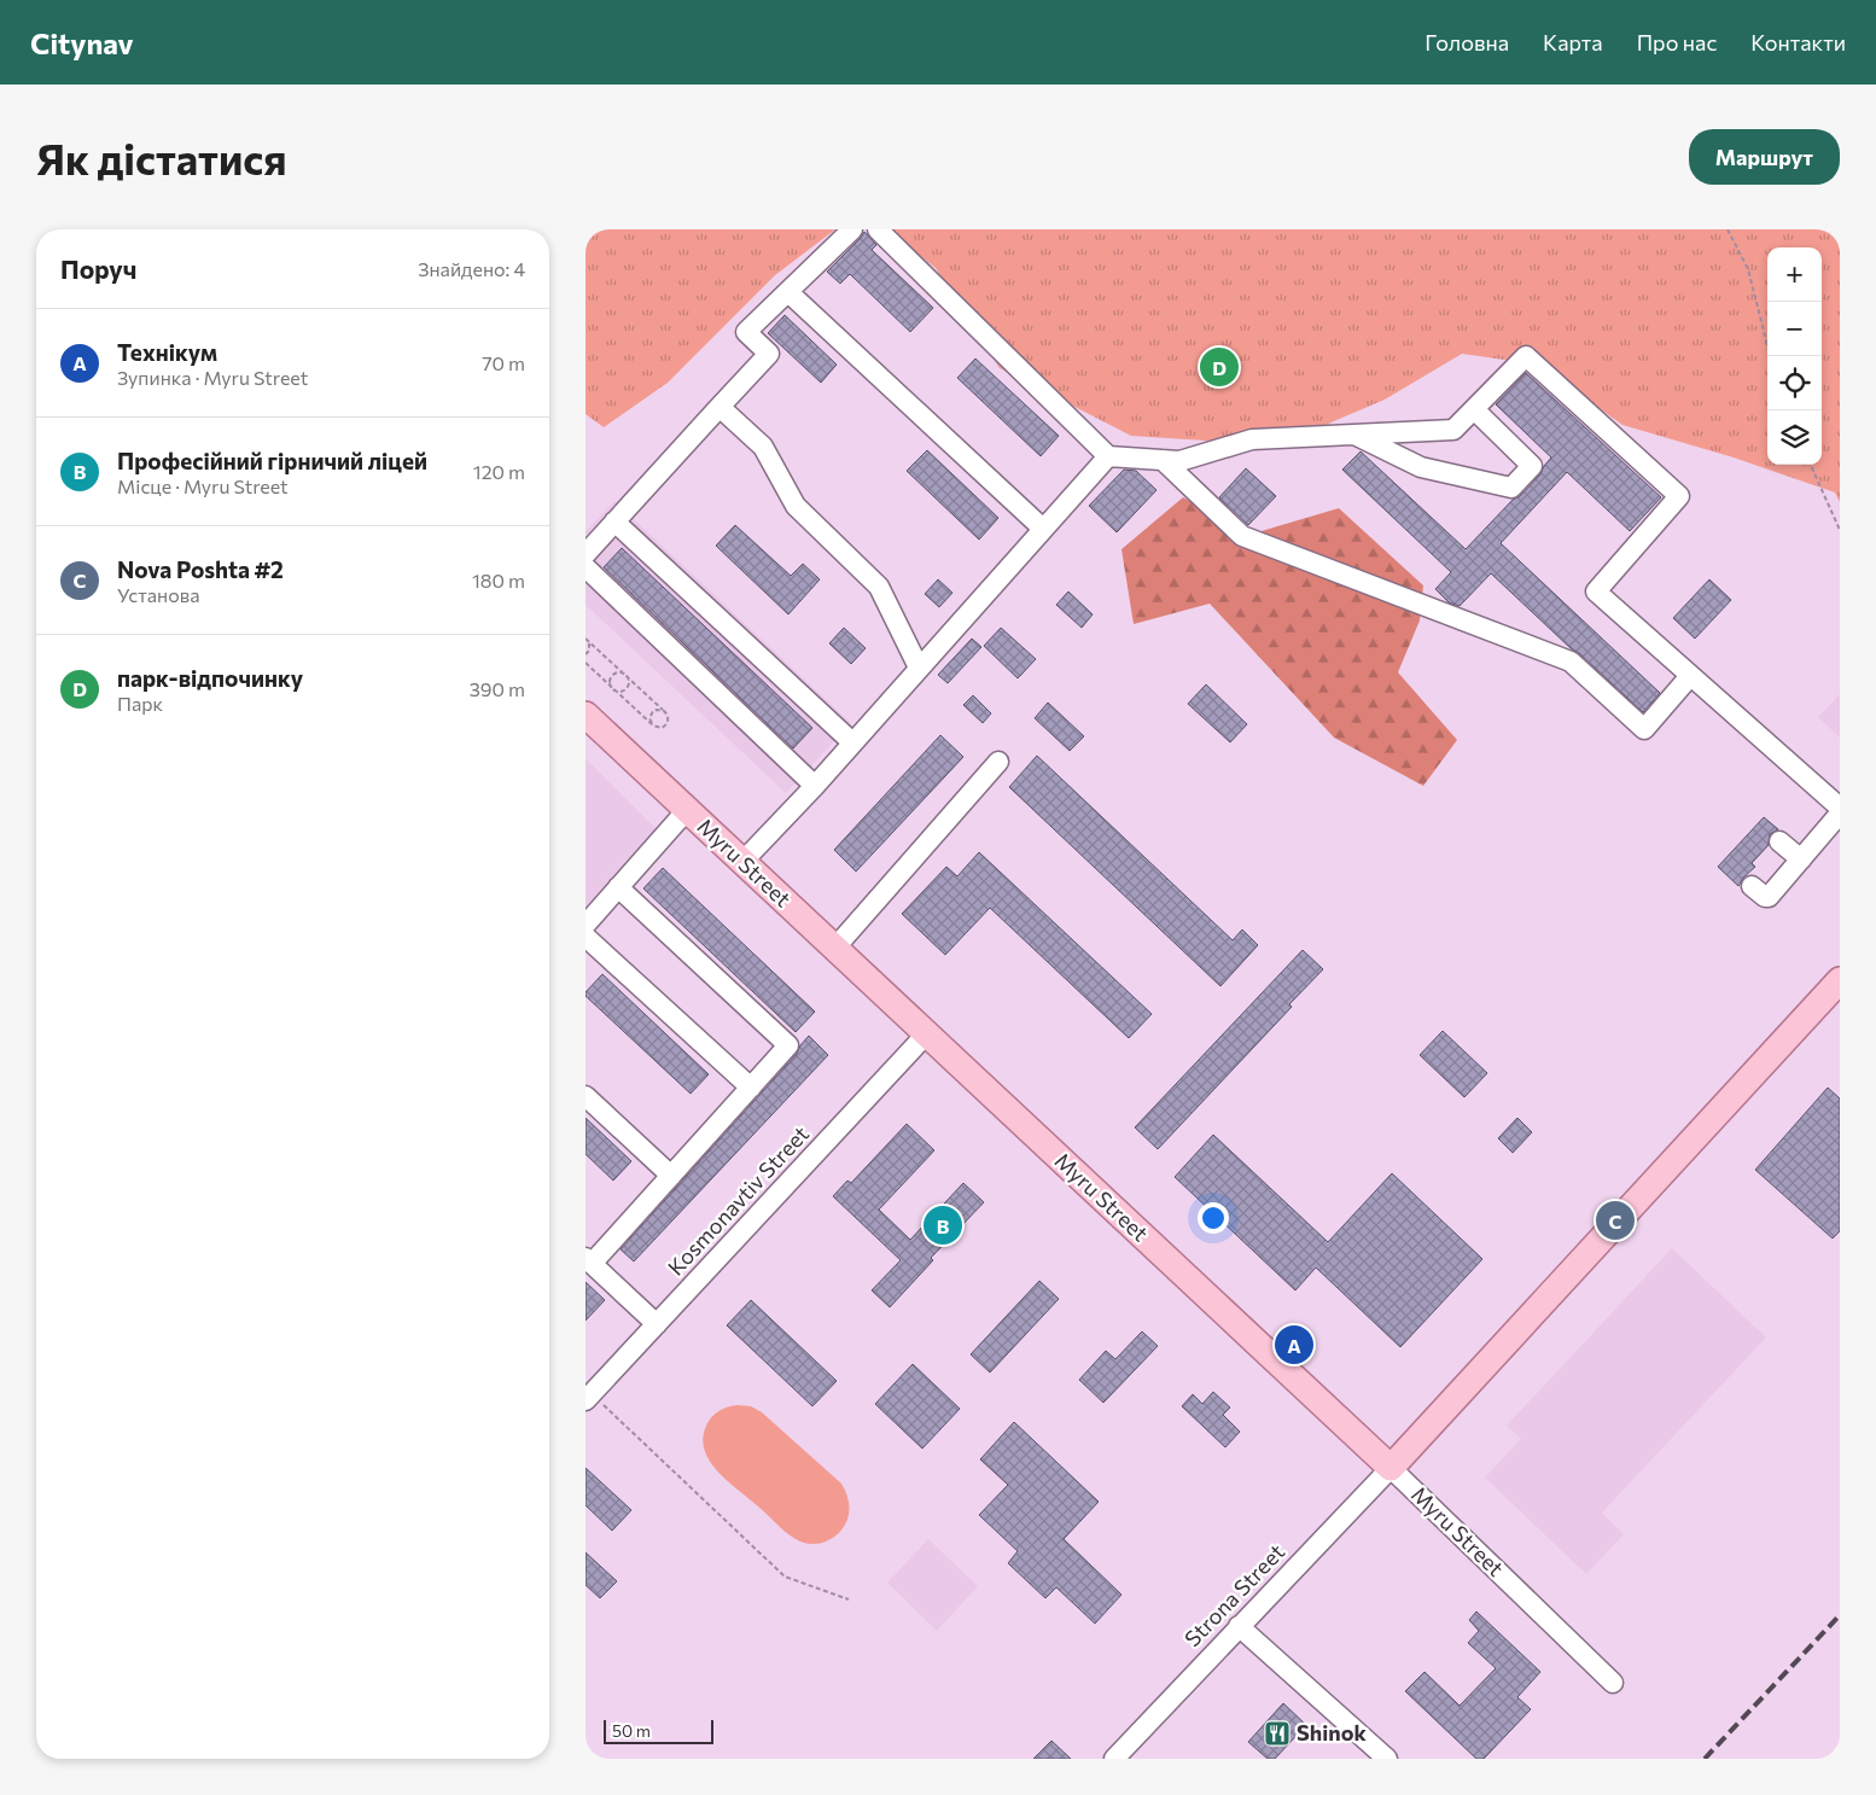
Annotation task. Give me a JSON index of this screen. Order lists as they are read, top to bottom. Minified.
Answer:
{"streets":{"main road":["Myru Street"],"street":["Kosmonavtiv Street","Strona Street"]},"crossings":[["Myru Street","Kosmonavtiv Street"],["Myru Street","Strona Street"]],"places":{"restaurant":["Shinok"]},"scale_bar":"50 m","page":{"header":"Citynav","nav":["Головна","Карта","Про нас","Контакти"],"buttons":"Маршрут","title":"Як дістатися","heading":["Поруч","Знайдено: 4"],"map_buttons":["+","−"],"list":[{"mark":"A","name":"Технікум","note":"Зупинка · Myru Street","value":"70 m"},{"mark":"B","name":"Професійний гірничий ліцей","note":"Місце · Myru Street","value":"120 m"},{"mark":"C","name":"Nova Poshta #2","note":"Установа","value":"180 m"},{"mark":"D","name":"парк-відпочинку","note":"Парк","value":"390 m"}],"pins":["D","C","B","A"],"scale":"50 m"}}
